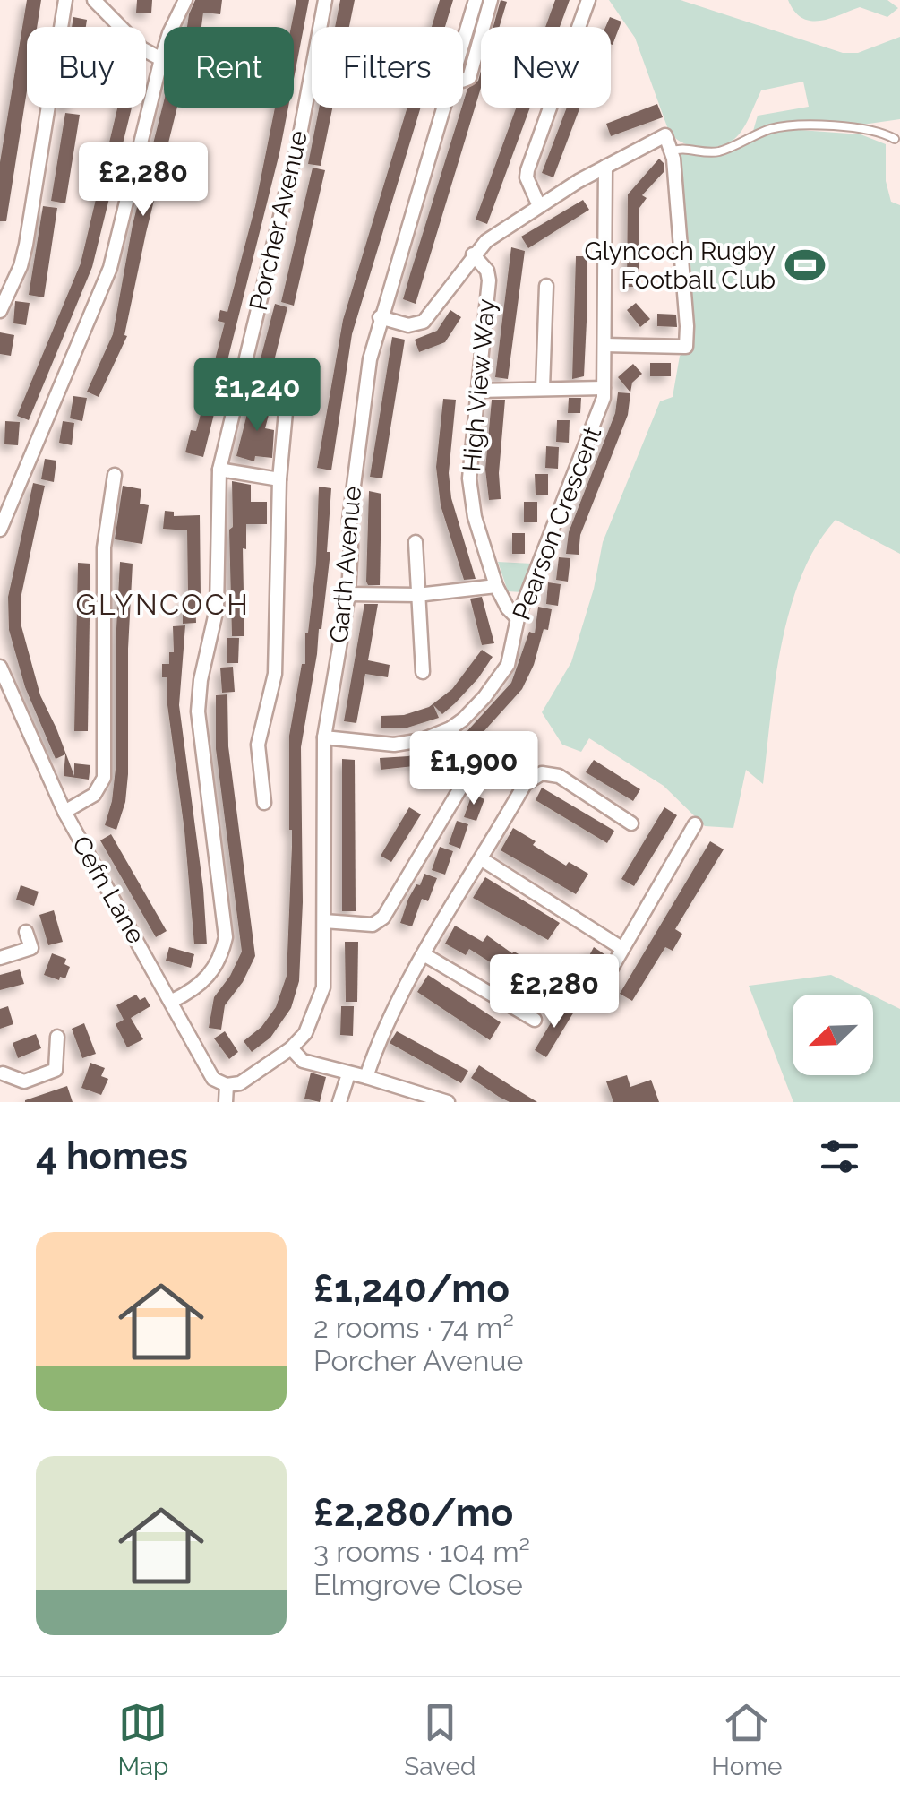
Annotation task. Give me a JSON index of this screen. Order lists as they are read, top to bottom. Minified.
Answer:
{"streets":{"street":["Porcher Avenue","High View Way","Pearson Crescent","Garth Avenue","Cefn Lane"]},"crossings":[["Porcher Avenue","Cefn Lane"],["High View Way","Pearson Crescent"],["Pearson Crescent","Garth Avenue"]],"districts":["GLYNCOCH"],"places":{"sports":["Glyncoch Rugby Football Club"]},"north":"bottom left","page":{"chip":["Buy","Rent","Filters","New"],"price":["£2,280","£1,240","£1,900","£2,280"],"heading":"4 homes","list":[{"name":"£1,240/mo","note":"2 rooms · 74 m² · Porcher Avenue"},{"name":"£2,280/mo","note":"3 rooms · 104 m² · Elmgrove Close"}],"tabs":["Map","Saved","Home"]}}
